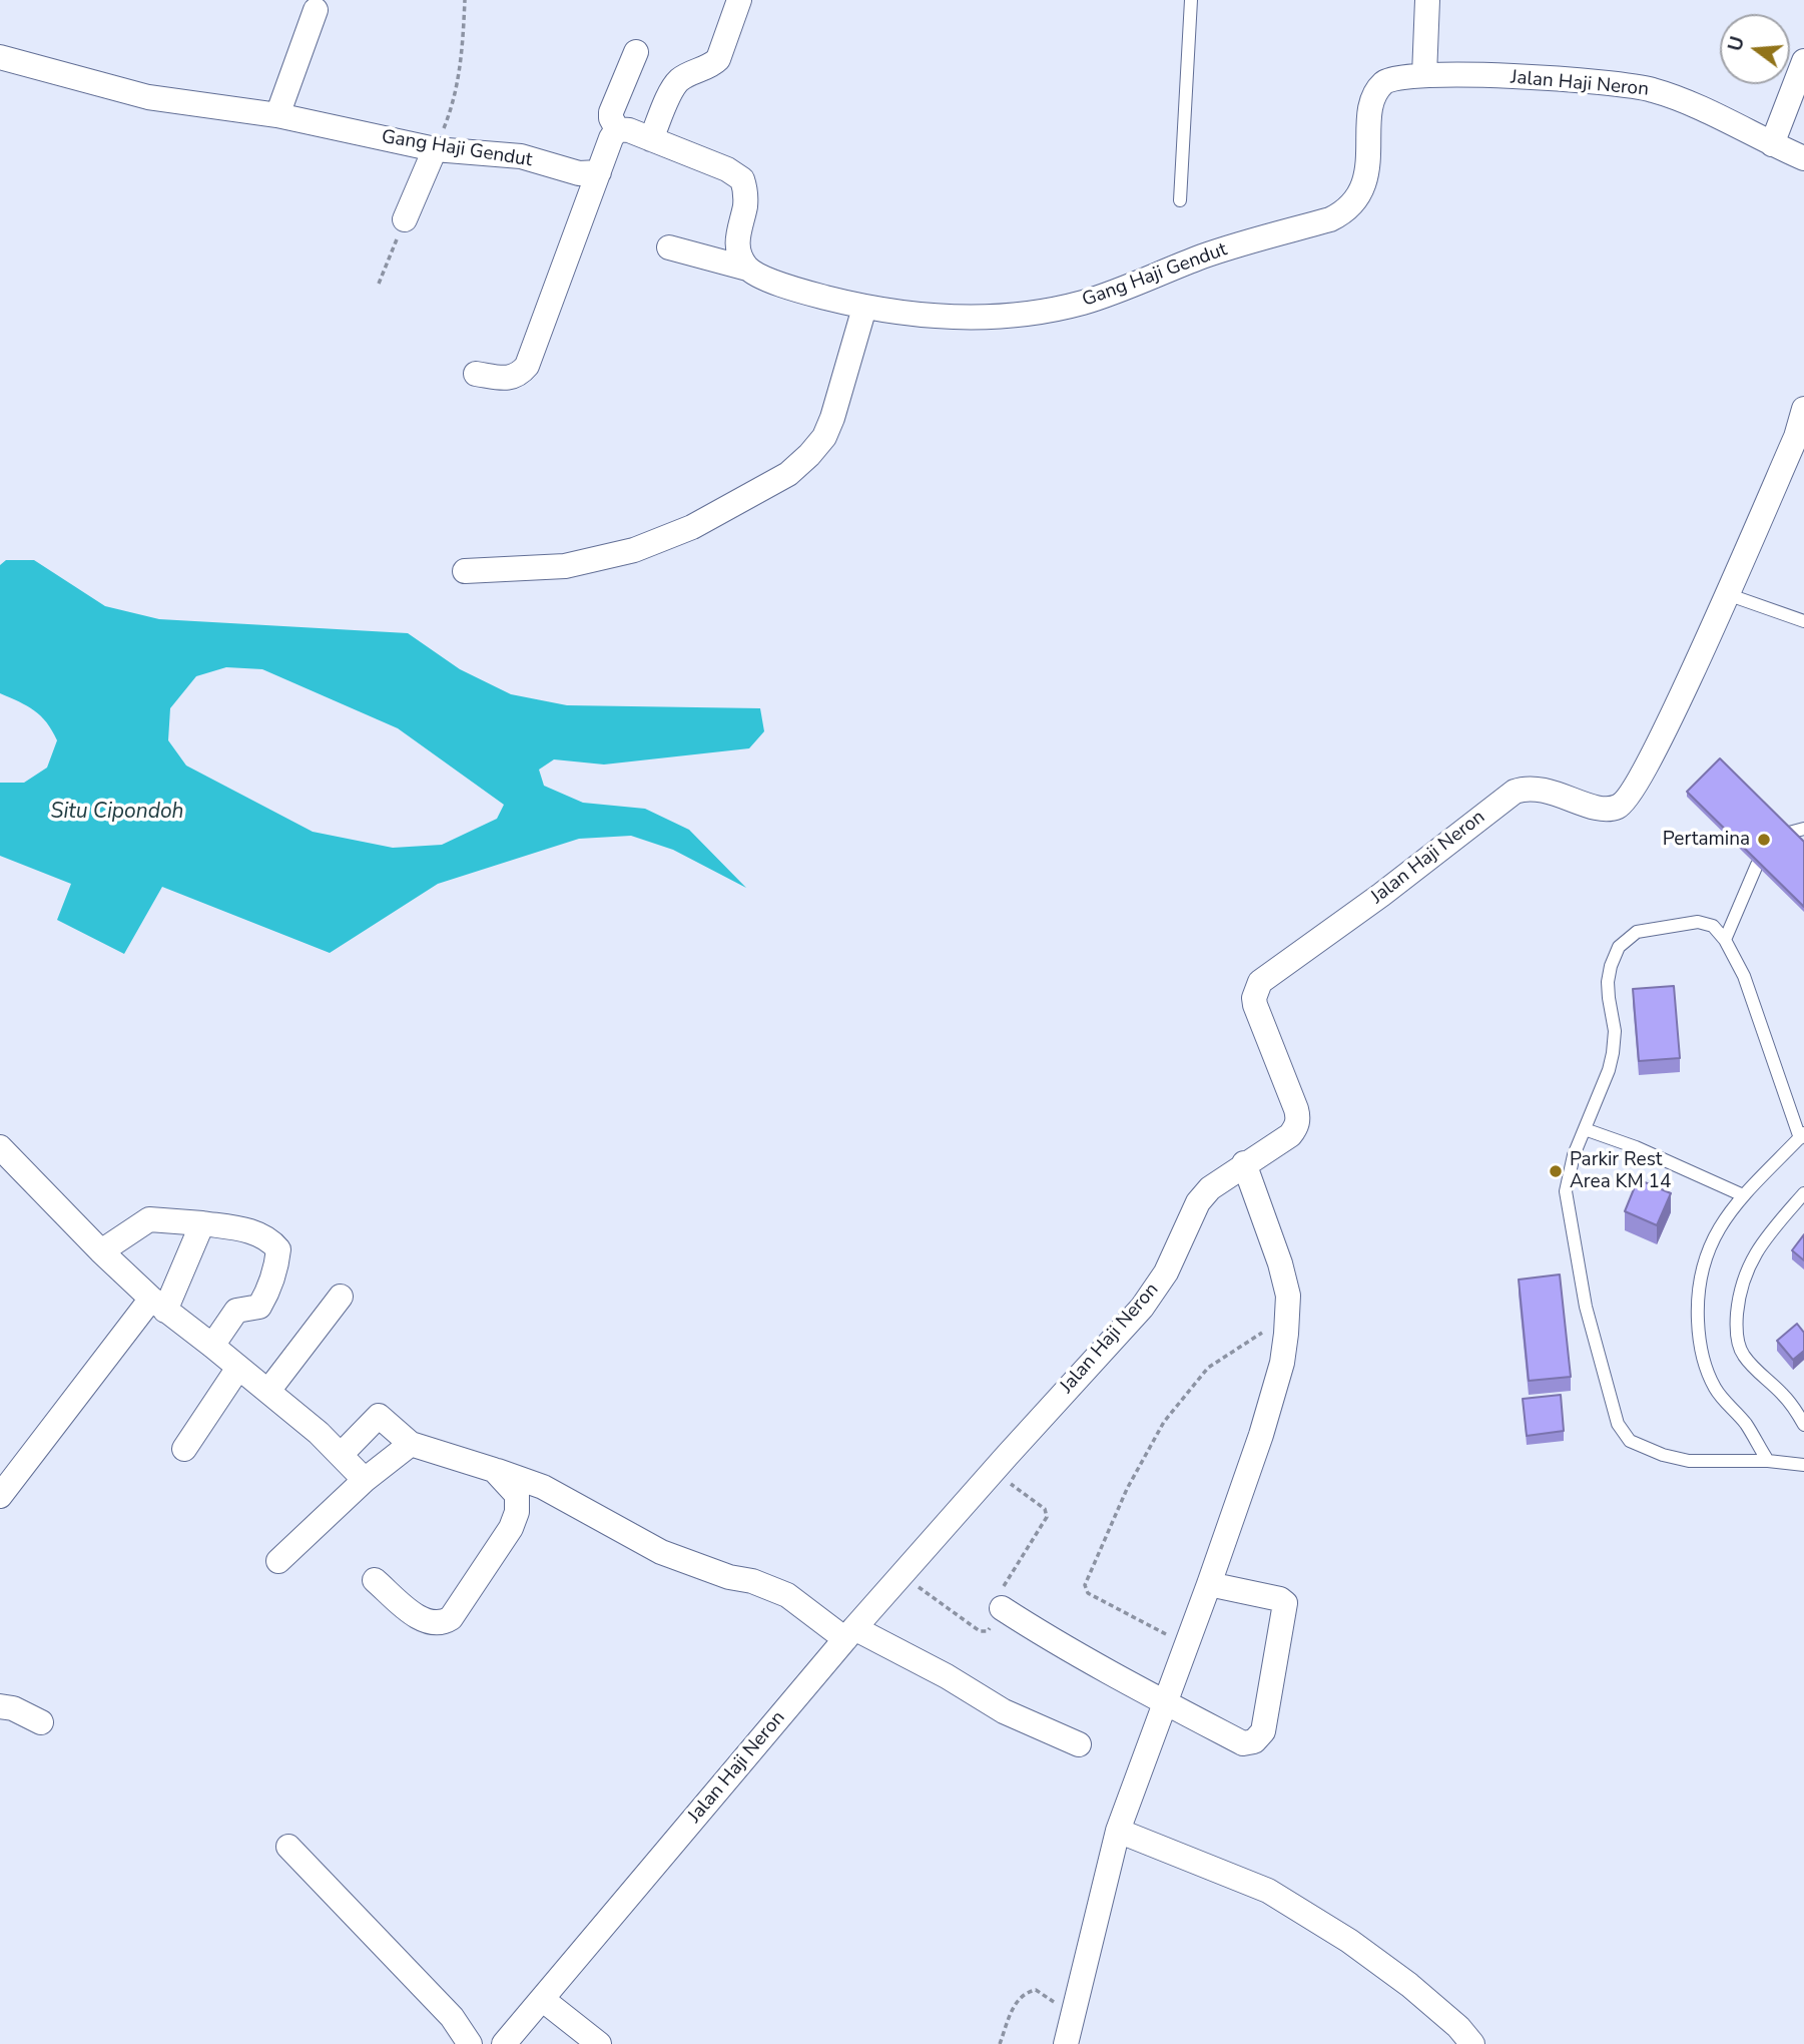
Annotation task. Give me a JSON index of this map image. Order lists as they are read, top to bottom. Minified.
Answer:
{"streets":{"street":["Jalan Haji Neron","Gang Haji Gendut"]},"crossings":[["Jalan Haji Neron","Gang Haji Gendut"]],"water":["Situ Cipondoh"],"places":["Pertamina","Parkir Rest Area KM 14"],"north":"left"}
